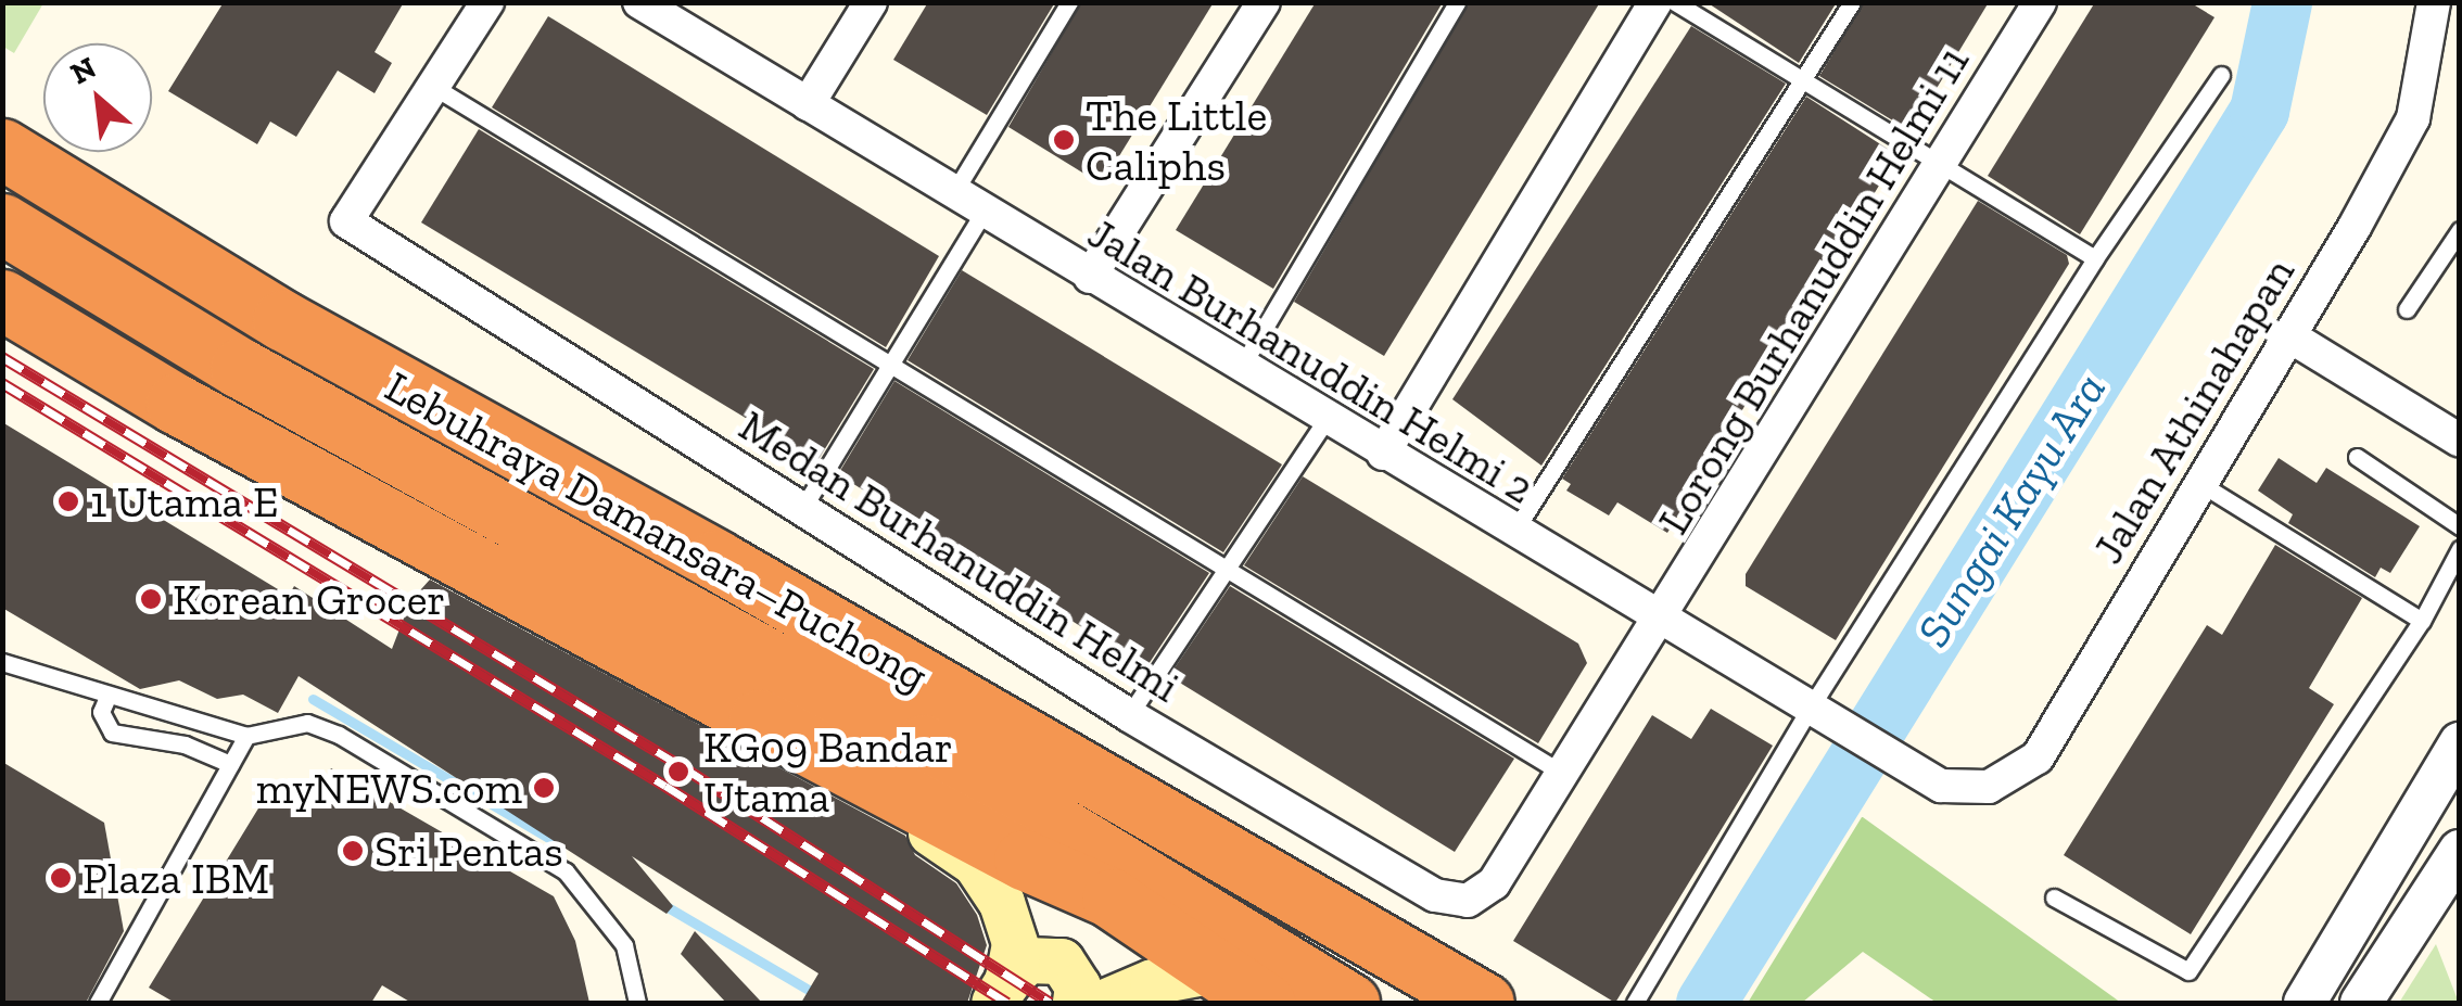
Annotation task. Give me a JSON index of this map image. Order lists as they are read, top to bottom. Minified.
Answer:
{"streets":{"highway":["Lebuhraya Damansara–Puchong"],"street":["Lorong Burhanuddin Helmi 11","Jalan Burhanuddin Helmi 2","Jalan Athinahapan","Medan Burhanuddin Helmi"]},"crossings":[["Lorong Burhanuddin Helmi 11","Jalan Burhanuddin Helmi 2"],["Lorong Burhanuddin Helmi 11","Medan Burhanuddin Helmi"],["Jalan Burhanuddin Helmi 2","Jalan Athinahapan"],["Jalan Burhanuddin Helmi 2","Medan Burhanuddin Helmi"]],"water":["Sungai Kayu Ara"],"places":["The Little Caliphs","1 Utama E","Korean Grocer","KG09 Bandar Utama","myNEWS.com","Sri Pentas","Plaza IBM"],"north":"top left"}
